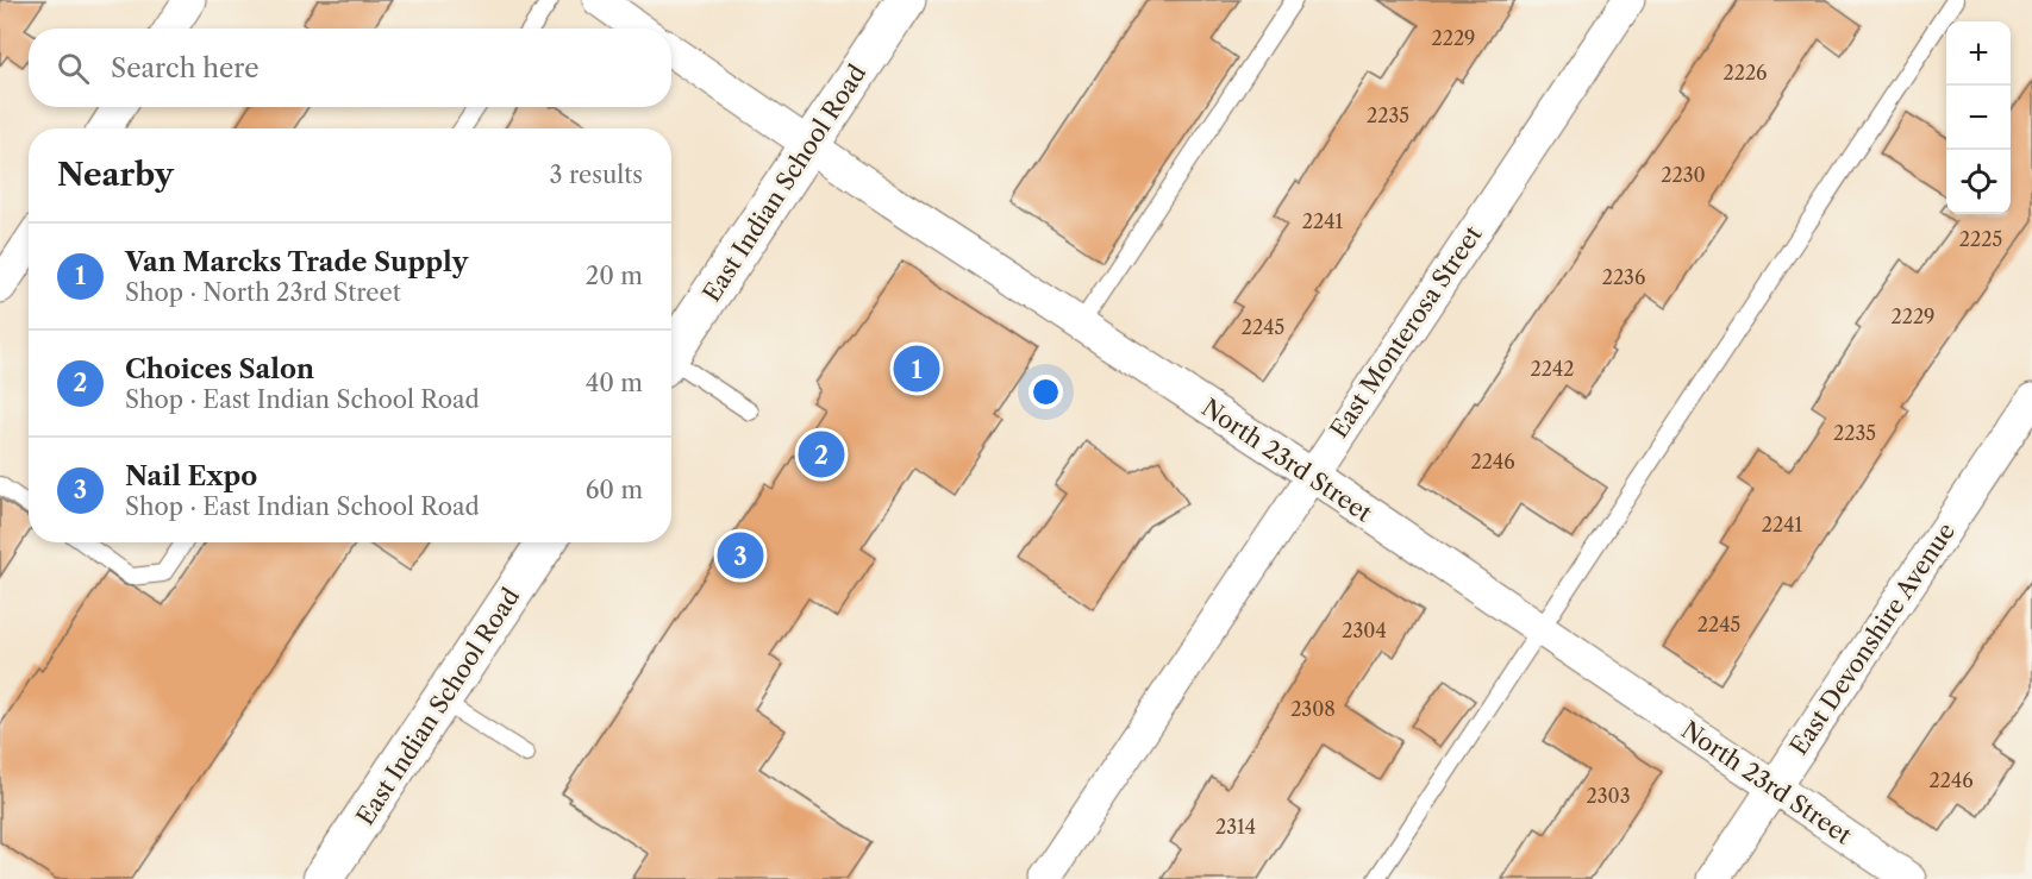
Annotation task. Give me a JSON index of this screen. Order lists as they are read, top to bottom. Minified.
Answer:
{"streets":{"main road":["East Indian School Road"],"street":["East Monterosa Street","North 23rd Street","East Devonshire Avenue"]},"crossings":[["East Indian School Road","North 23rd Street"],["East Monterosa Street","North 23rd Street"],["North 23rd Street","East Devonshire Avenue"]],"house_numbers":["2229","2226","2235","2230","2241","2225","2236","2229","2245","2242","2235","2246","2241","2245","2304","2308","2246","2303","2314"],"page":{"map_buttons":["+","−"],"search":"Search here","heading":["Nearby","3 results"],"list":[{"mark":"1","name":"Van Marcks Trade Supply","note":"Shop · North 23rd Street","value":"20 m"},{"mark":"2","name":"Choices Salon","note":"Shop · East Indian School Road","value":"40 m"},{"mark":"3","name":"Nail Expo","note":"Shop · East Indian School Road","value":"60 m"}],"pins":["1","2","3"]}}
